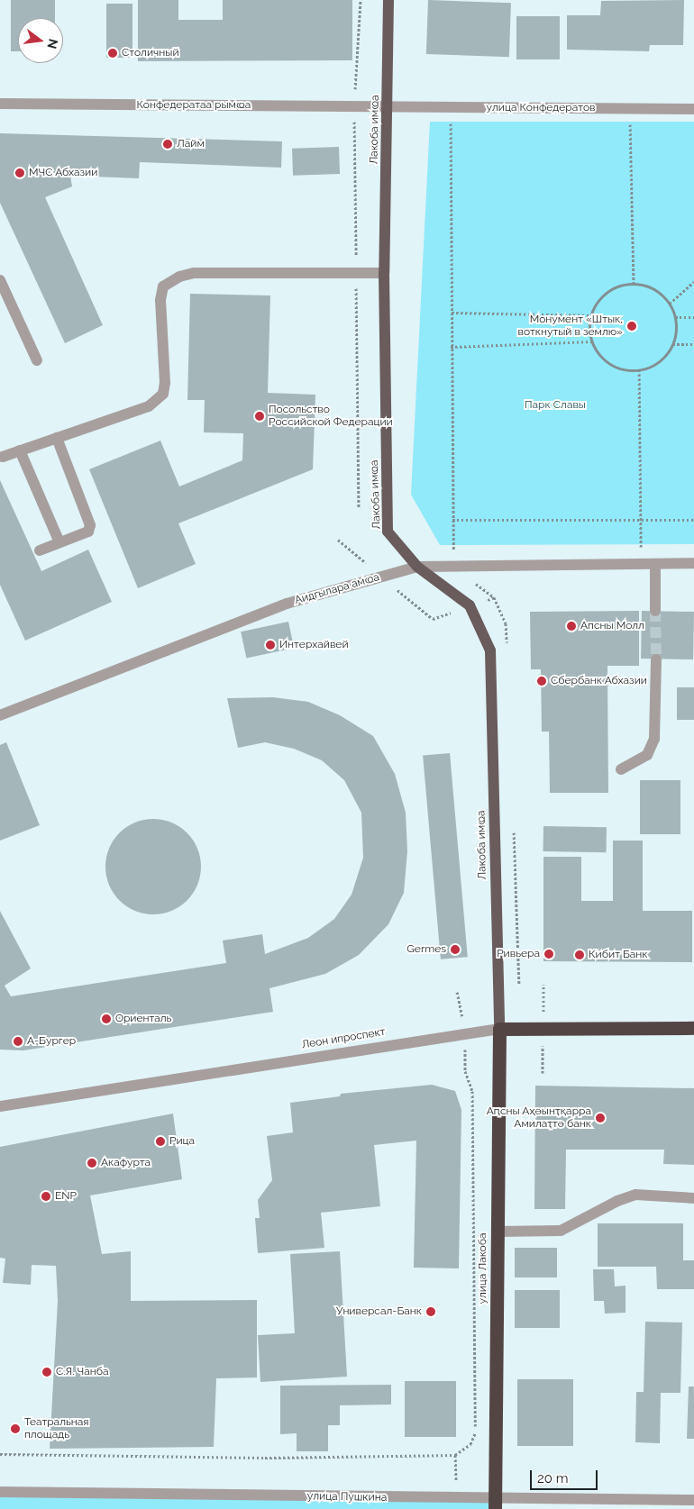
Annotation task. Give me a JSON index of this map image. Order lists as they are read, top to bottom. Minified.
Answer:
{"streets":{"highway":["Леон ипроспект","улица Лакоба"],"main road":["Лакоба имҩа"],"street":["Конфедератаа рымҩа","улица Конфедератов","Аидгылара амҩа","улица Пушкина"]},"crossings":[["Конфедератаа рымҩа","улица Конфедератов"],["Конфедератаа рымҩа","Лакоба имҩа"],["улица Конфедератов","Лакоба имҩа"],["Лакоба имҩа","Аидгылара амҩа"],["Лакоба имҩа","Леон ипроспект"],["Лакоба имҩа","улица Лакоба"],["Леон ипроспект","улица Лакоба"],["улица Лакоба","улица Пушкина"]],"parks":["Парк Славы"],"places":["Столичный","Лайм","МЧС Абхазии","Монумент «Штык, воткнутый в землю»","Посольство Российской Федерации","Апсны Молл","Интерхайвей","Сбербанк Абхазии","Germes","Ривьера","Кибит Банк","Ориенталь","А-Бургер","Аԥсны Аҳәынҭқарра Амилаҭтә банк","Рица","Акафурта","ENP","Универсал-Банк","С.Я. Чанба","Театральная площадь"],"scale_bar":"20 m","north":"right"}
